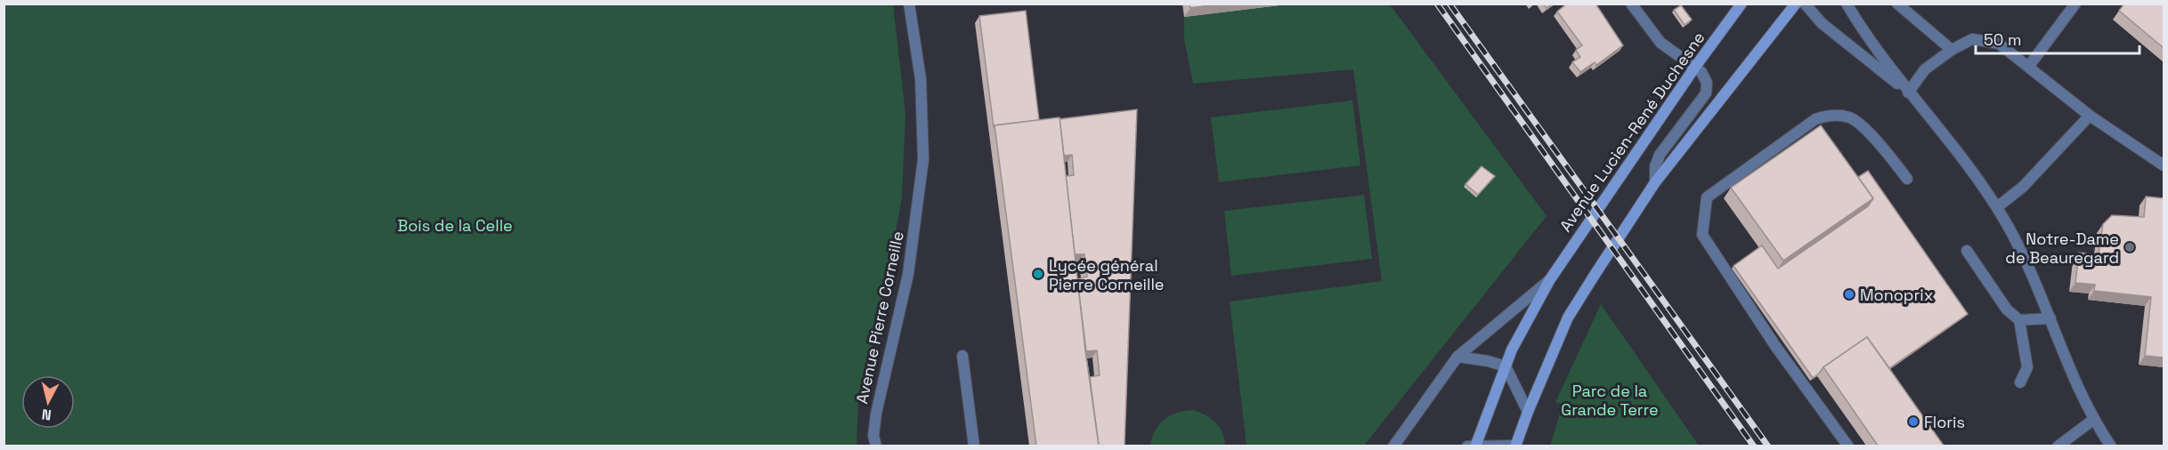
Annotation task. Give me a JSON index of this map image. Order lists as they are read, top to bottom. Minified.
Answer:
{"streets":{"main road":["Avenue Lucien-René Duchesne"],"street":["Avenue Pierre Corneille"]},"parks":["Bois de la Celle","Parc de la Grande Terre"],"places":["Notre-Dame de Beauregard","Lycée général Pierre Corneille","Monoprix","Floris"],"scale_bar":"50 m","north":"bottom"}
